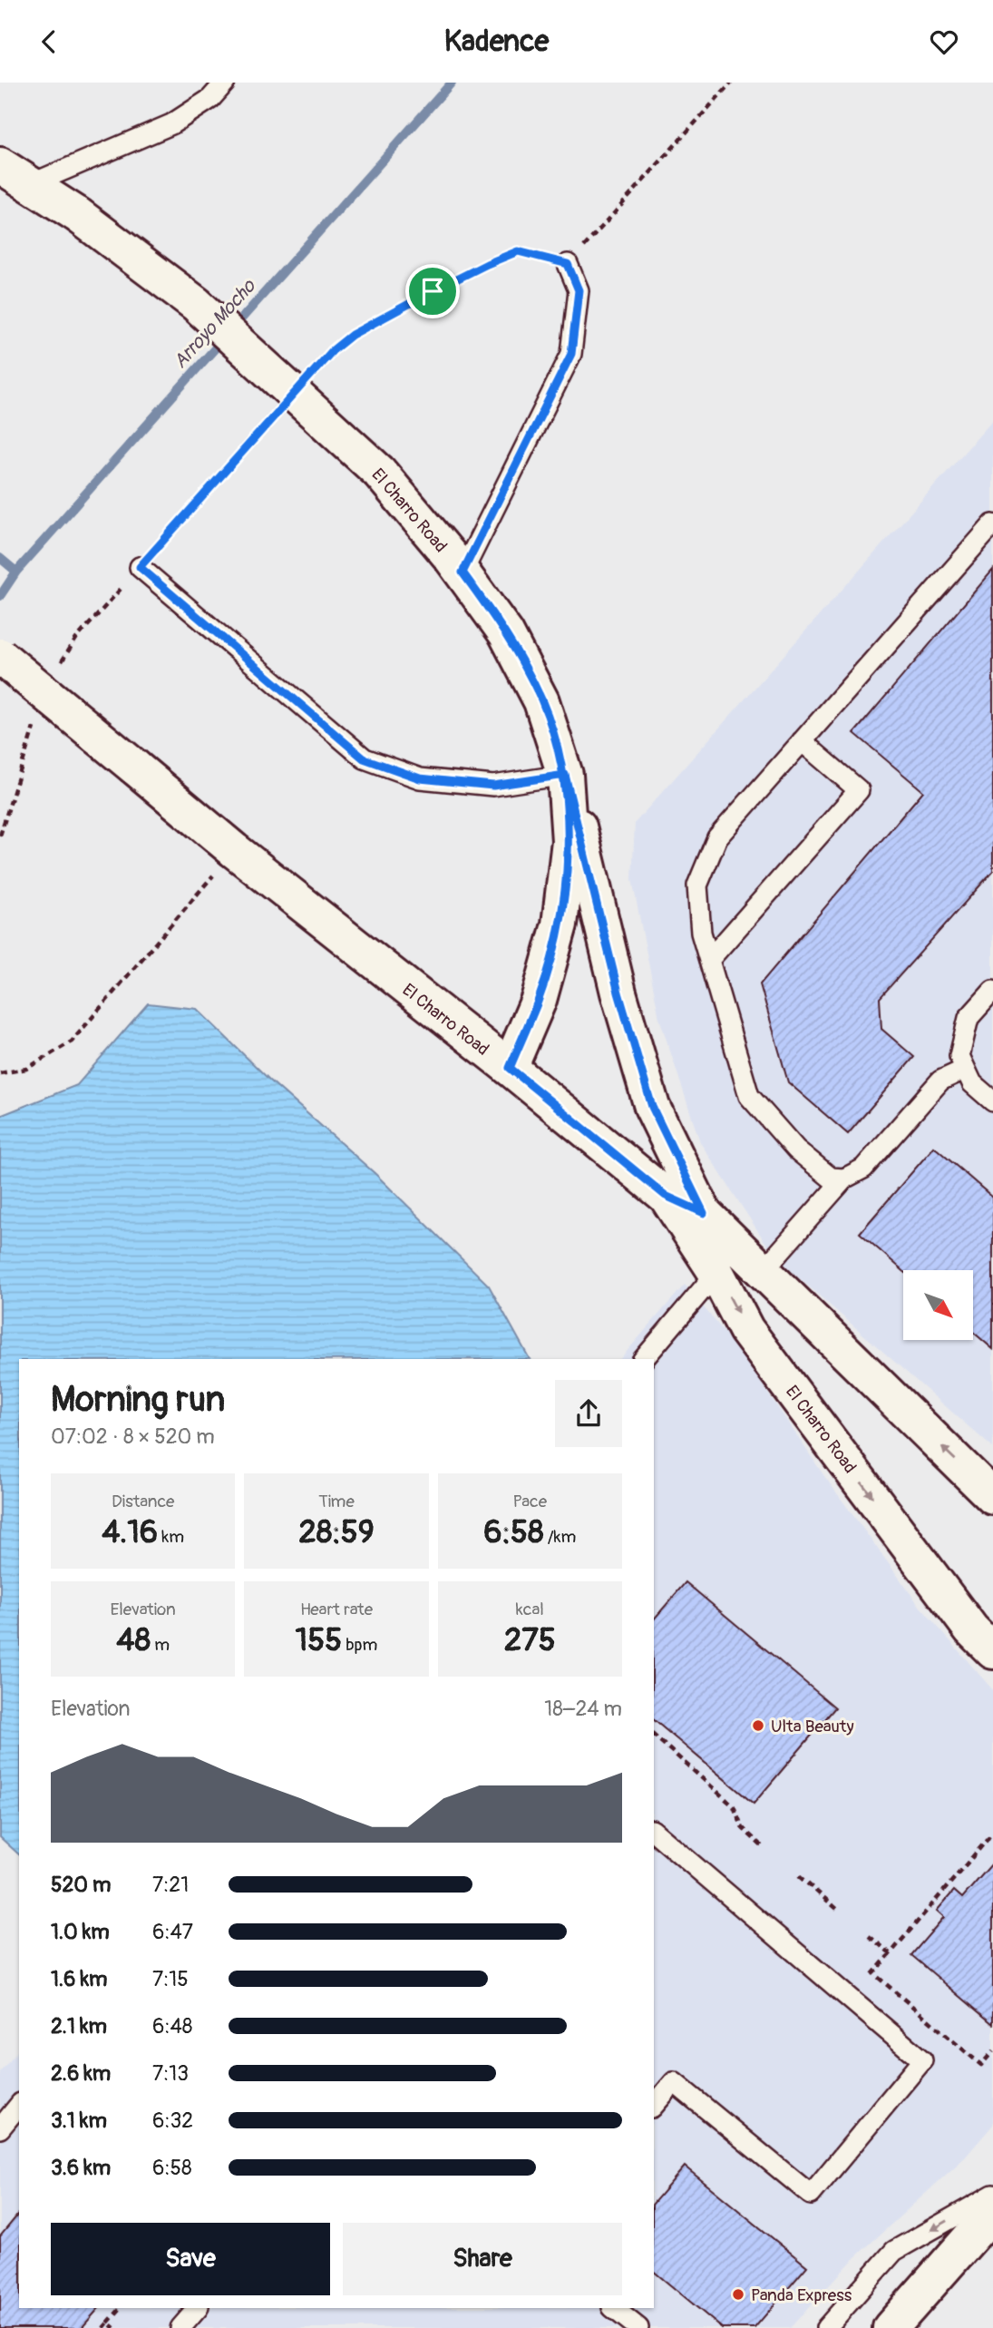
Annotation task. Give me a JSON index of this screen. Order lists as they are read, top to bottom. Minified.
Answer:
{"streets":{"street":["El Charro Road"]},"water":["Arroyo Mocho"],"places":["Ulta Beauty","Panda Express"],"north":"bottom right","page":{"header":"Kadence","heading":["Morning run","07:02 · 8 × 520 m"],"stats":[["Distance","4.16 km"],["Time","28:59"],["Pace","6:58 /km"],["Elevation","48 m"],["Heart rate","155 bpm"],["kcal","275"]],"chart":["Elevation","18–24 m"],"list":[{"name":"520 m","note":"7:21"},{"name":"1.0 km","note":"6:47"},{"name":"1.6 km","note":"7:15"},{"name":"2.1 km","note":"6:48"},{"name":"2.6 km","note":"7:13"},{"name":"3.1 km","note":"6:32"},{"name":"3.6 km","note":"6:58"}],"buttons":["Save","Share"]}}
